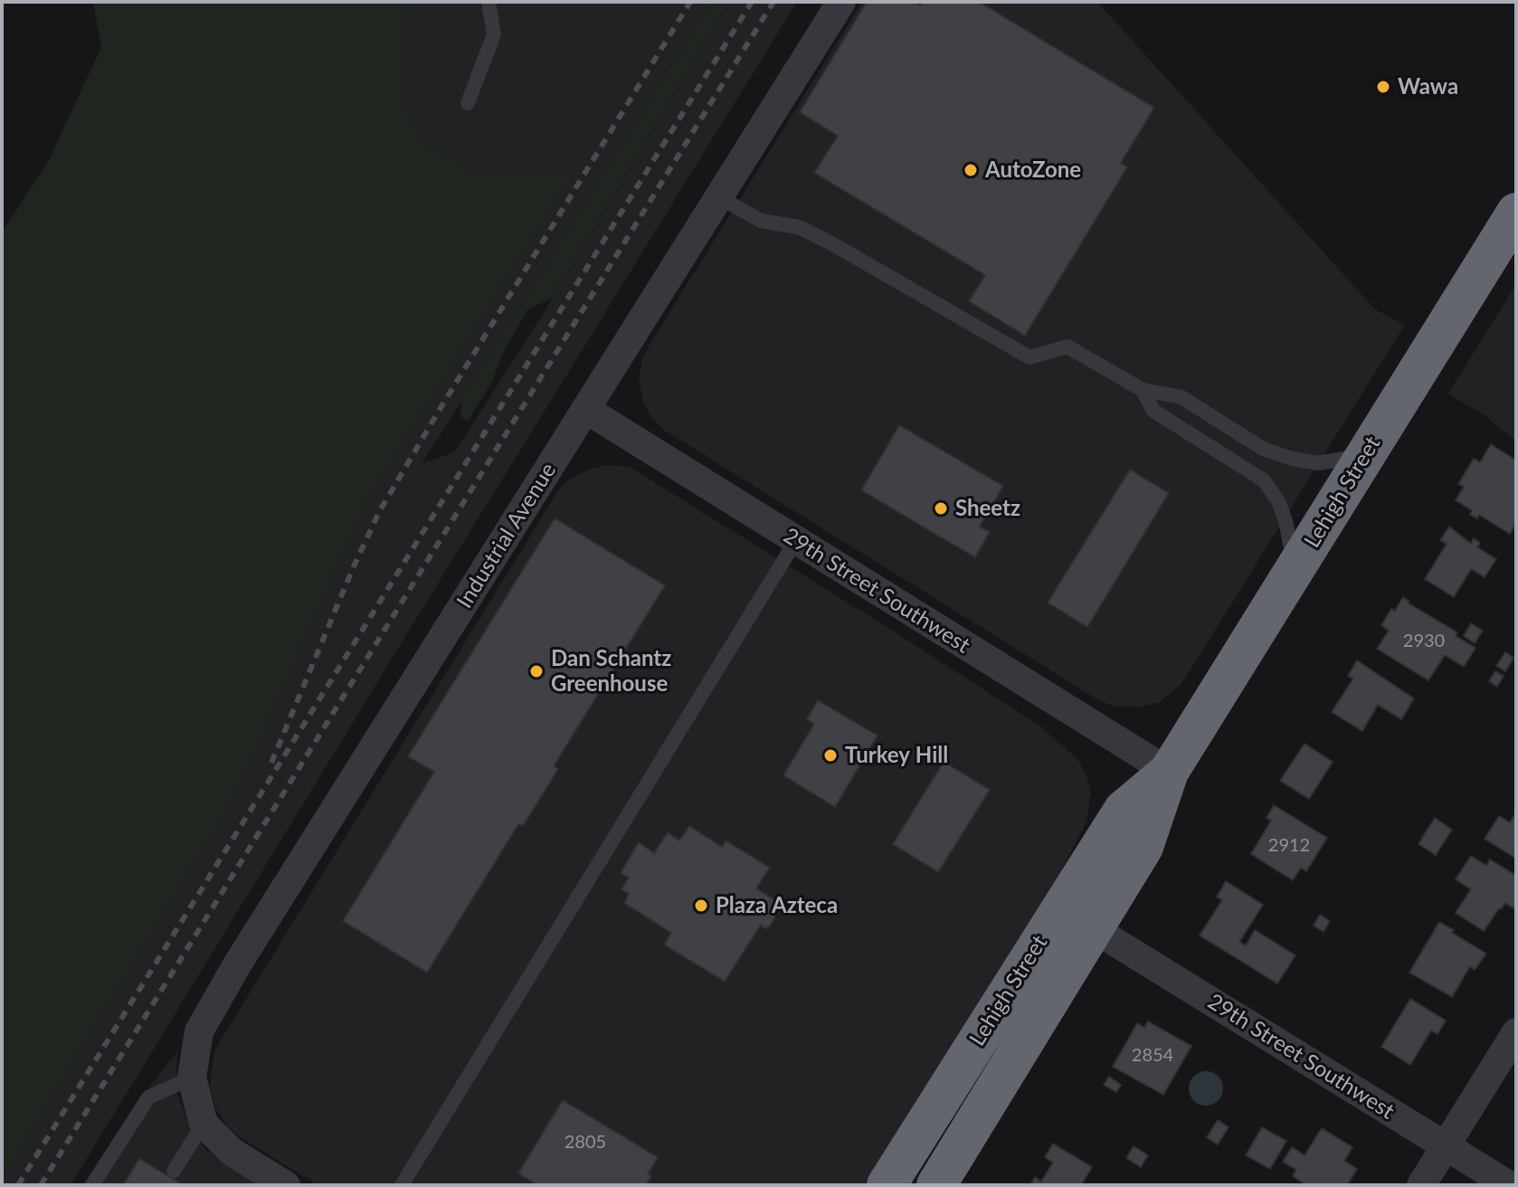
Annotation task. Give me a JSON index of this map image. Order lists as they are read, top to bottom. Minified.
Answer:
{"streets":{"highway":["Lehigh Street"],"street":["Industrial Avenue","29th Street Southwest"]},"crossings":[["Lehigh Street","29th Street Southwest"],["Industrial Avenue","29th Street Southwest"]],"places":["Wawa","AutoZone","Sheetz","Dan Schantz Greenhouse","Turkey Hill","Plaza Azteca"],"house_numbers":["2930","2912","2854","2805"]}
